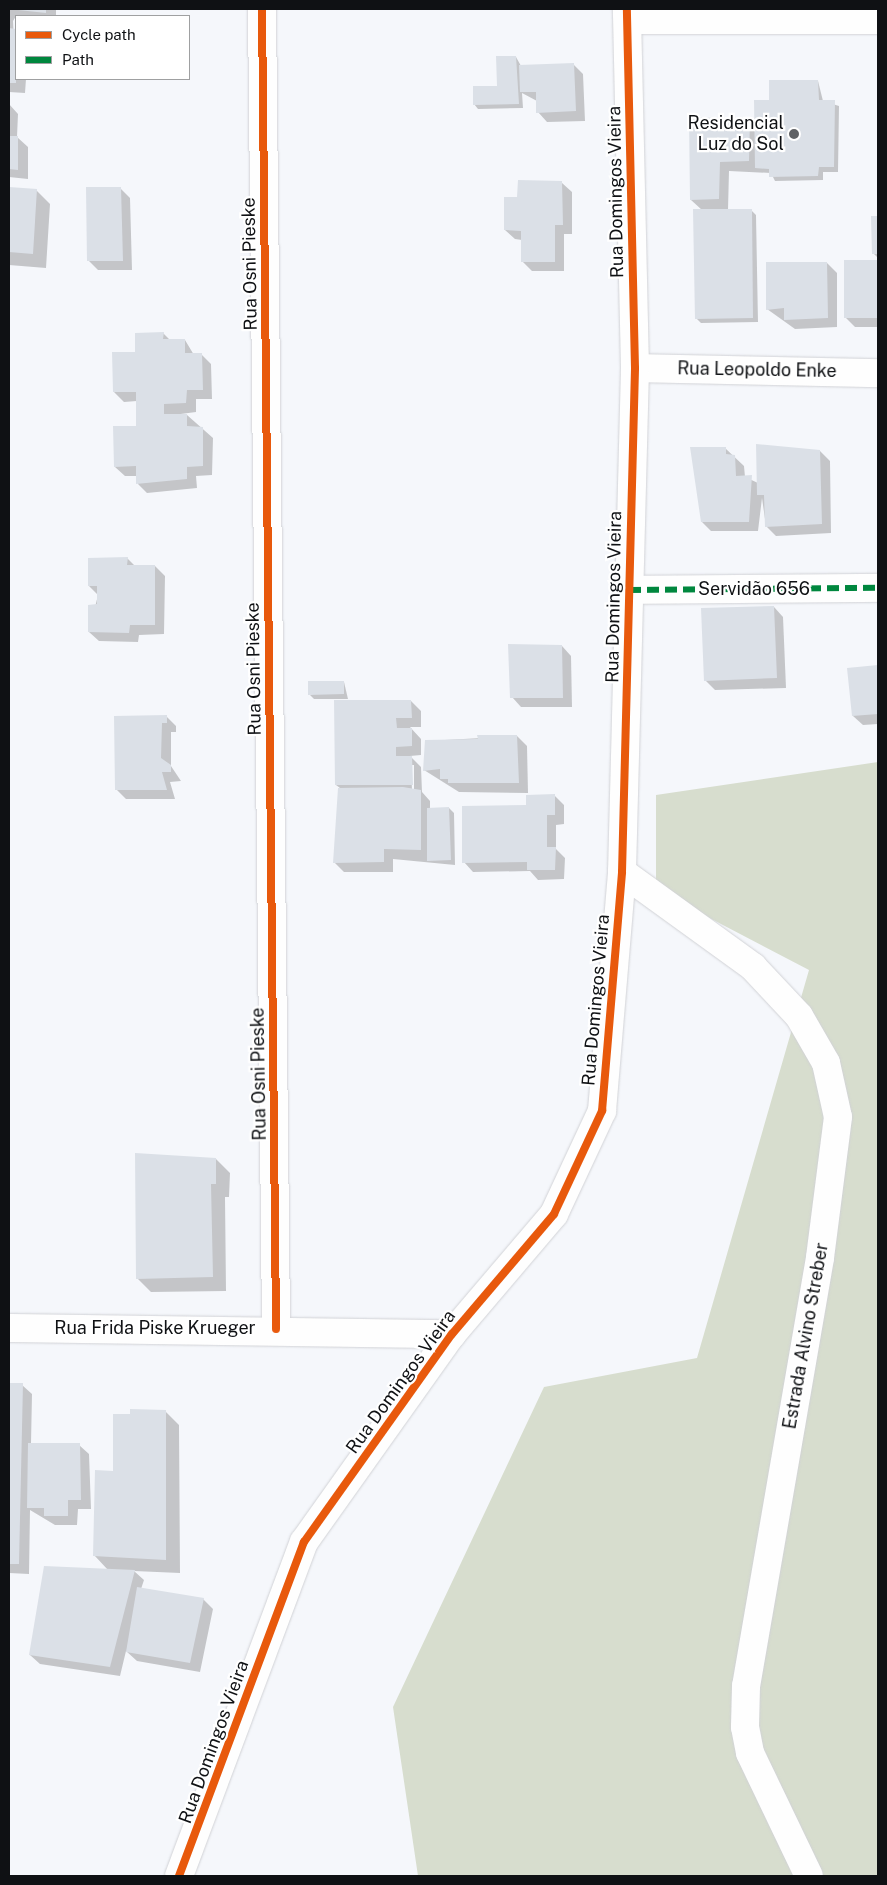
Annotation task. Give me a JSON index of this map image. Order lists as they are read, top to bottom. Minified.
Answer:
{"streets":{"street":["Rua Domingos Vieira","Rua Osni Pieske","Rua Leopoldo Enke","Servidão 656","Rua Frida Piske Krueger","Estrada Alvino Streber"]},"crossings":[["Rua Domingos Vieira","Rua Leopoldo Enke"],["Rua Domingos Vieira","Servidão 656"],["Rua Domingos Vieira","Rua Frida Piske Krueger"],["Rua Domingos Vieira","Estrada Alvino Streber"],["Rua Osni Pieske","Rua Frida Piske Krueger"]],"places":["Residencial Luz do Sol"],"legend":["Cycle path","Path"]}
